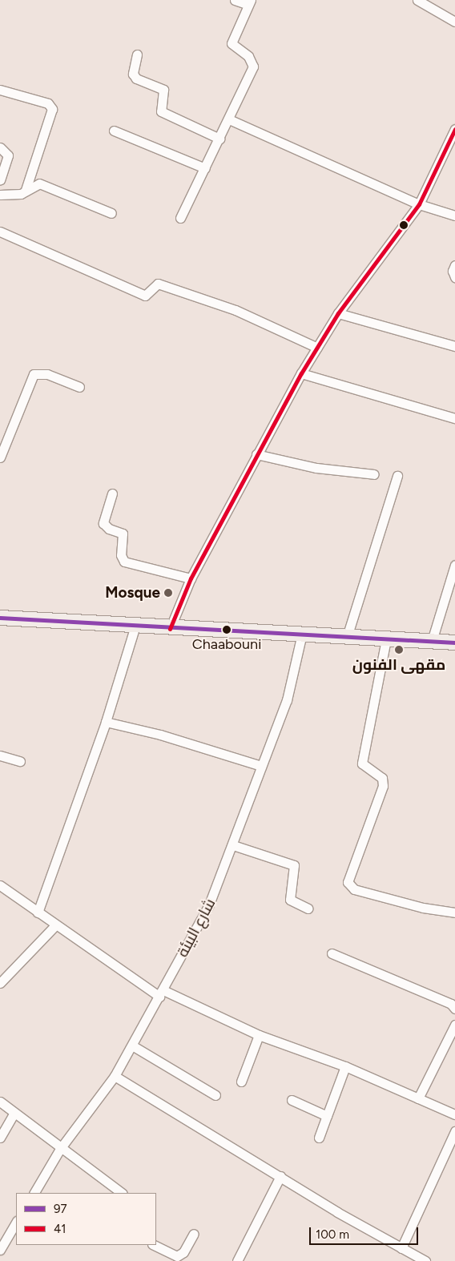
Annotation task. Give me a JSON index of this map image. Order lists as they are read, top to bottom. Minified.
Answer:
{"streets":{"street":["شارع البيئة"]},"places":["Mosque","Chaabouni","مقهى الفنون"],"lines":["transit line 41","transit line 97"],"legend":["97","41"],"scale_bar":"100 m"}
